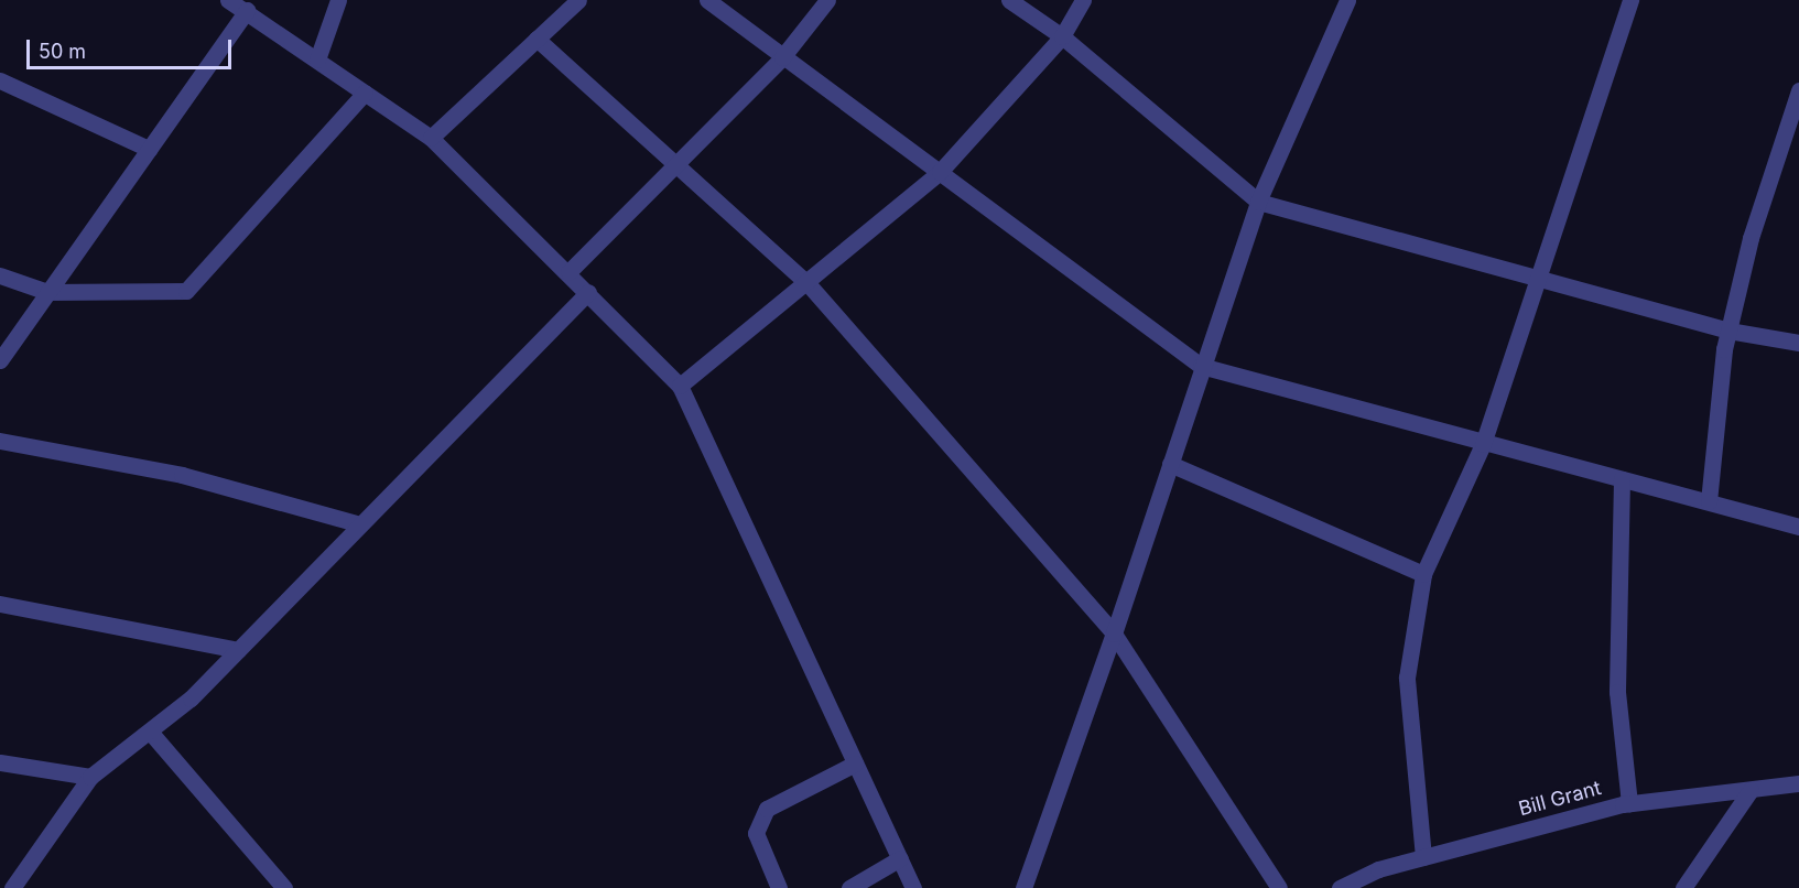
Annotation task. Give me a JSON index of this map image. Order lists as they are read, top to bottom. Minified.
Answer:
{"streets":{"street":["Bill Grant"]},"scale_bar":"50 m"}
